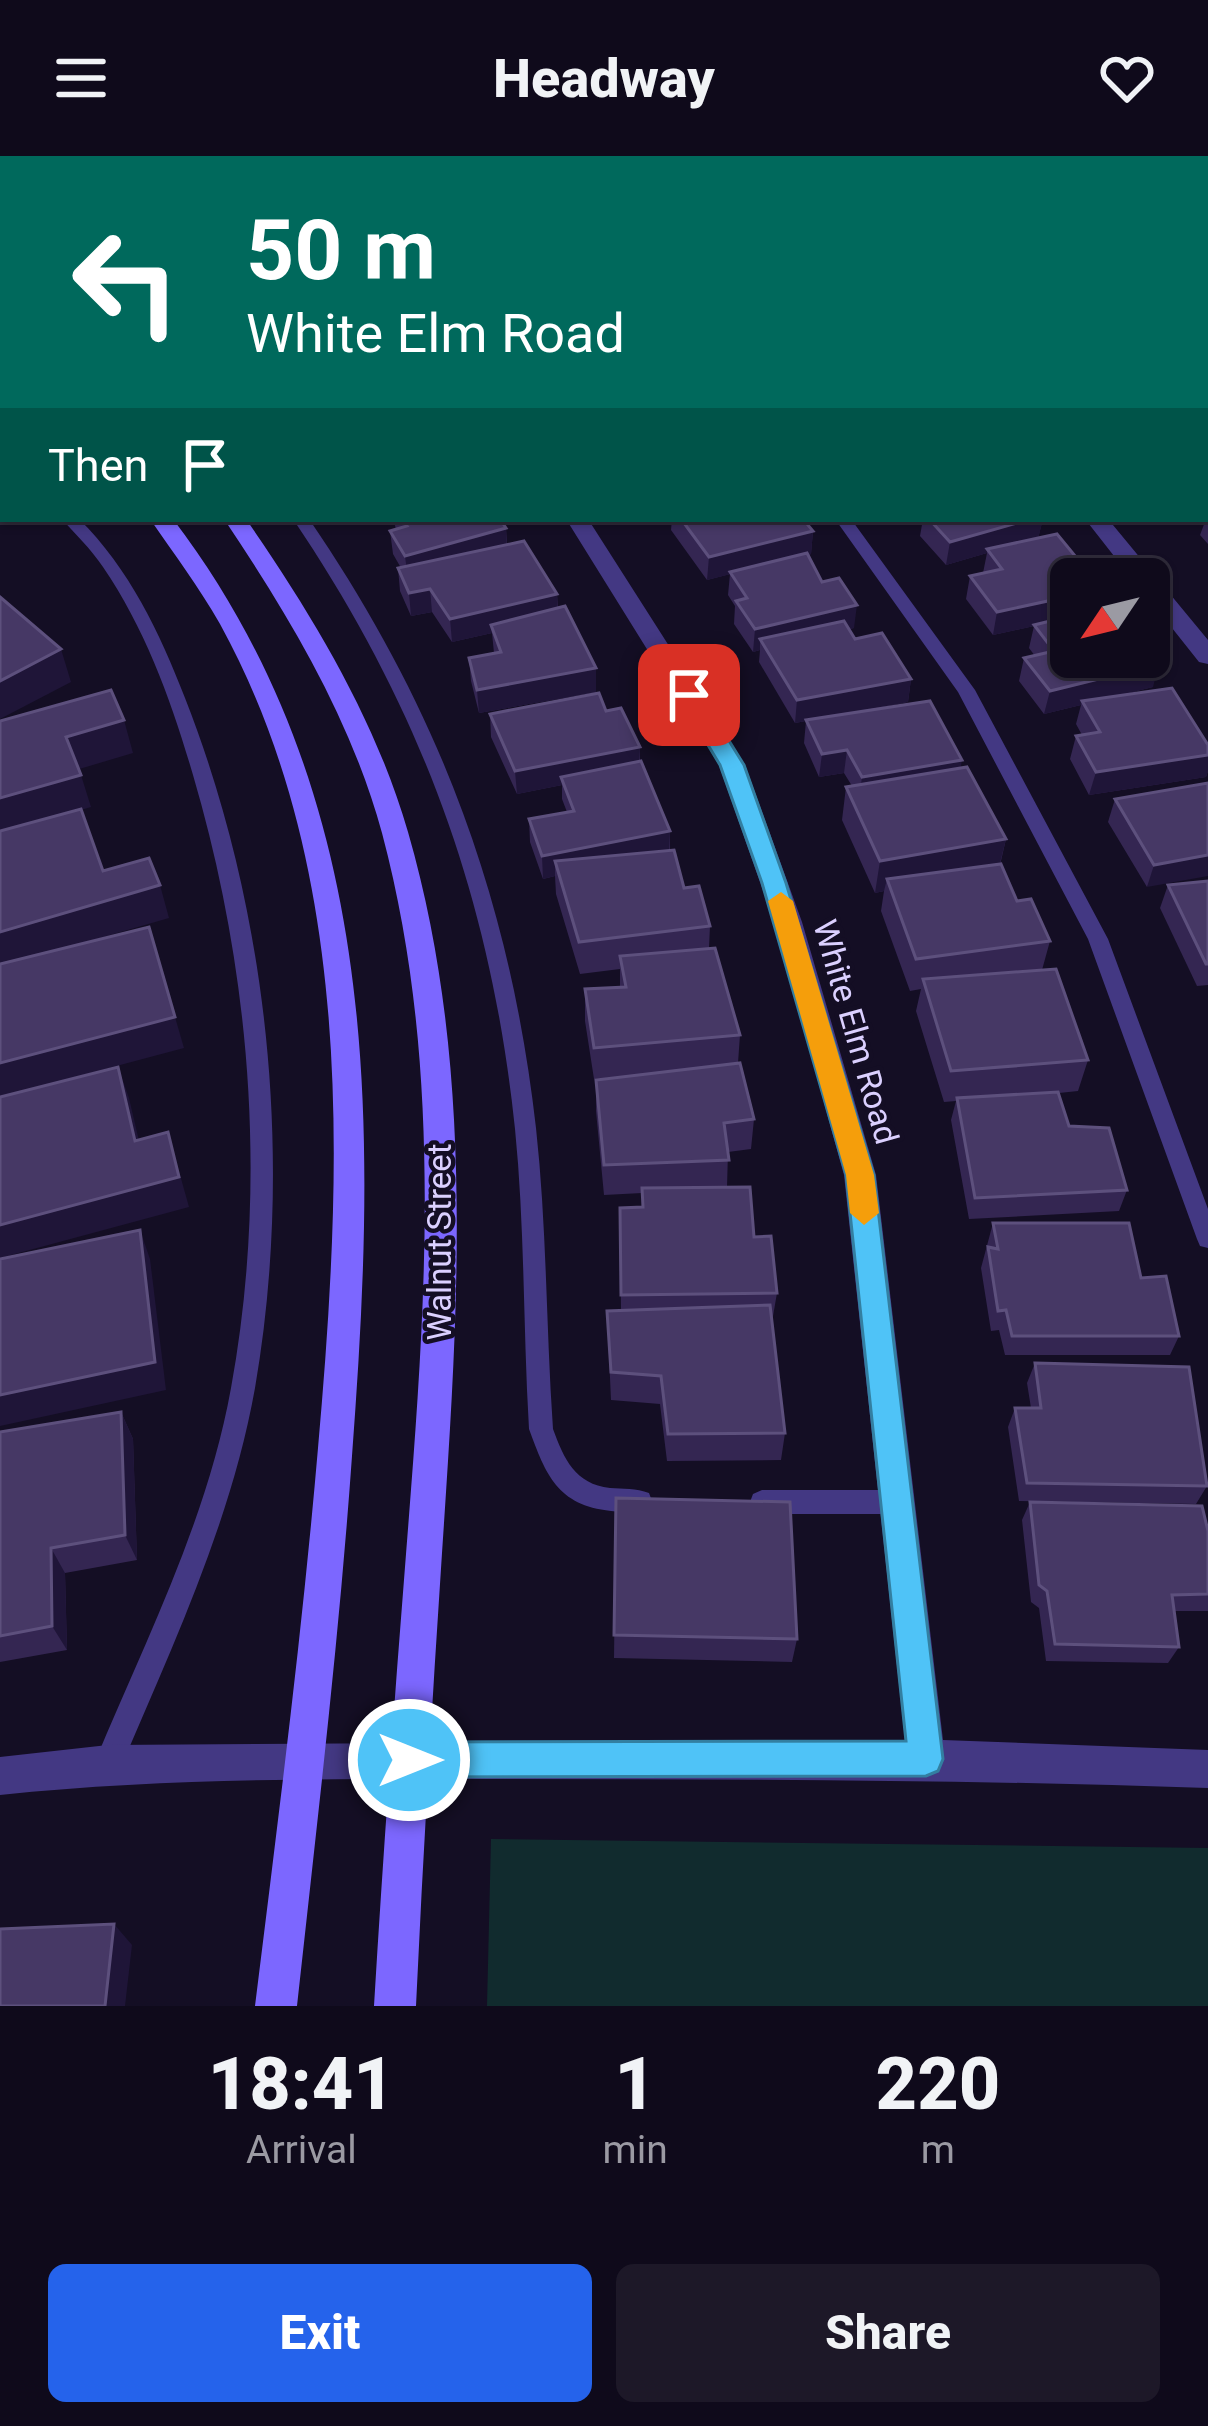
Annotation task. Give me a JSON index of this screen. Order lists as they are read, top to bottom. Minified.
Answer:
{"streets":{"main road":["Walnut Street"],"street":["White Elm Road"]},"north":"bottom left","page":{"header":"Headway","turn":["50 m","White Elm Road"],"then":"Then","eta":["18:41","Arrival","1","min","220","m"],"buttons":["Exit","Share"]}}
